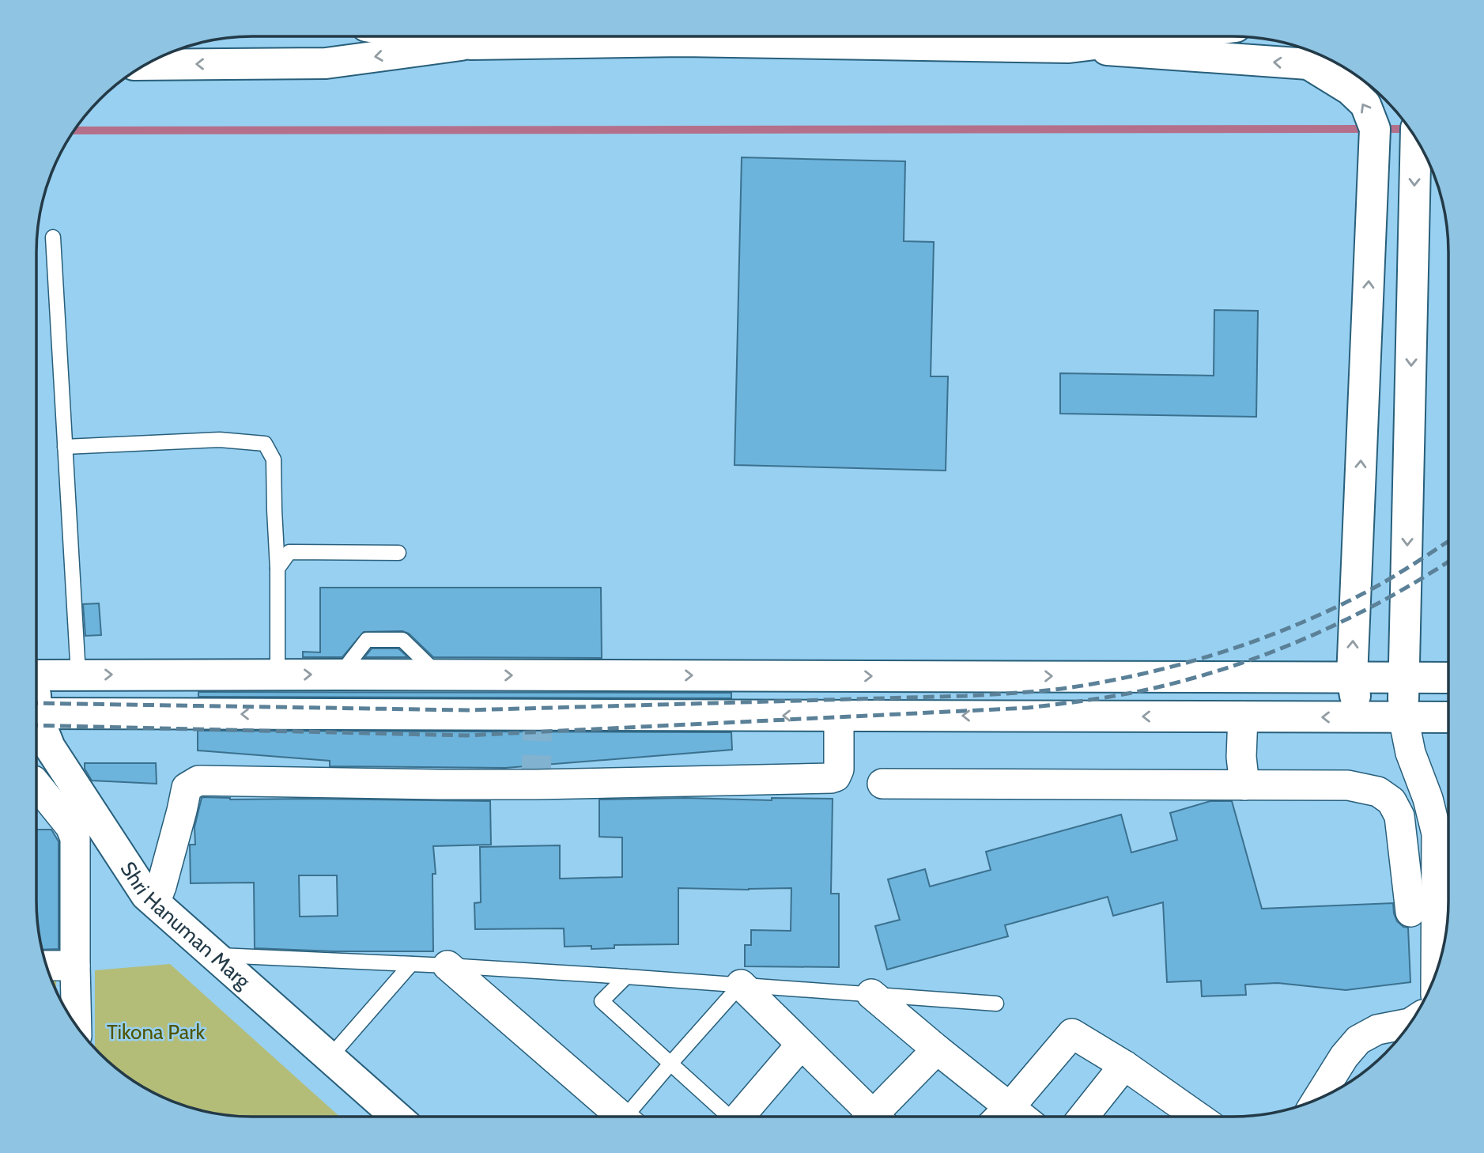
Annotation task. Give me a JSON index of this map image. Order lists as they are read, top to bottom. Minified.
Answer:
{"streets":{"main road":["Shri Hanuman Marg"]},"parks":["Tikona Park"]}
